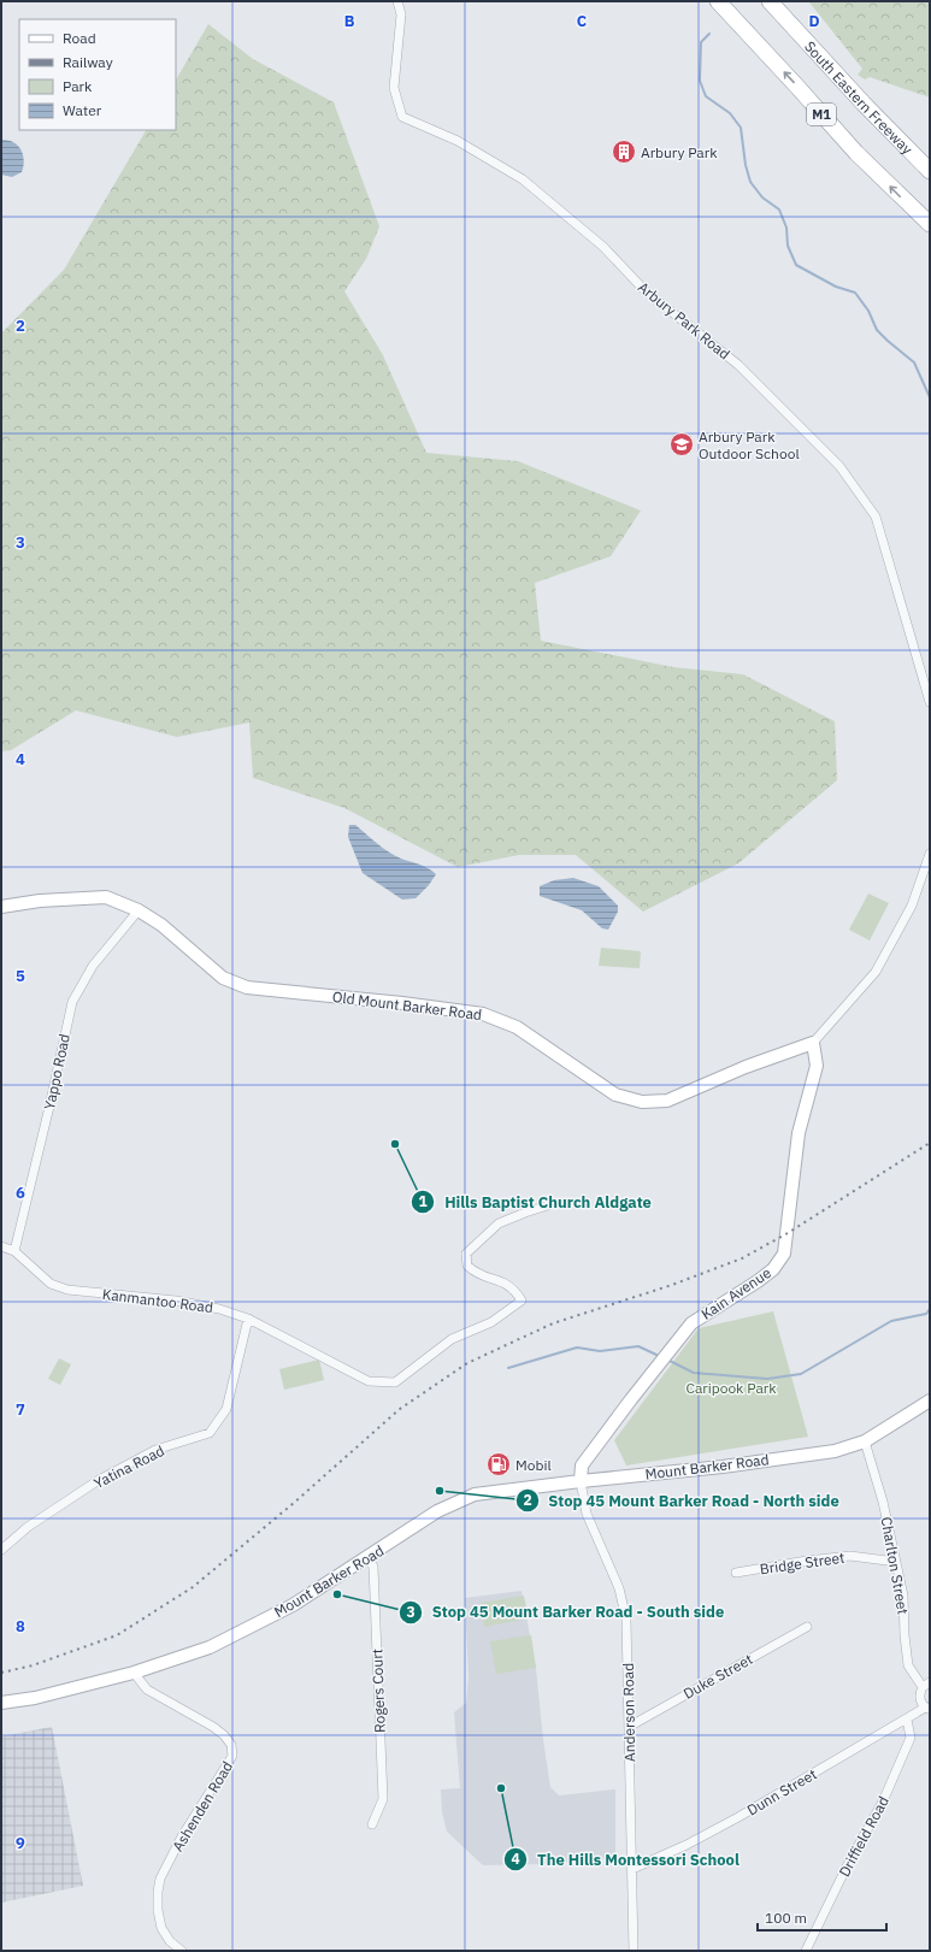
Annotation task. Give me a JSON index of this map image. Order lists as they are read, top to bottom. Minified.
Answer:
{"streets":{"highway":["South Eastern Freeway","M1"],"main road":["Old Mount Barker Road","Kain Avenue","Mount Barker Road"],"street":["Arbury Park Road","Yappo Road","Kanmantoo Road","Yatina Road","Bridge Street","Charlton Street","Duke Street","Rogers Court","Anderson Road","Dunn Street","Ashenden Road","Driffield Road"]},"crossings":[["Old Mount Barker Road","Yappo Road"],["Old Mount Barker Road","Kain Avenue"],["Yappo Road","Kanmantoo Road"],["Kain Avenue","Mount Barker Road"],["Kain Avenue","Anderson Road"],["Kanmantoo Road","Yatina Road"],["Mount Barker Road","Charlton Street"],["Mount Barker Road","Rogers Court"],["Mount Barker Road","Anderson Road"],["Mount Barker Road","Ashenden Road"],["Bridge Street","Charlton Street"],["Duke Street","Anderson Road"],["Anderson Road","Dunn Street"],["Dunn Street","Driffield Road"]],"parks":["Caripook Park"],"places":{"building":["Arbury Park"],"school or university":["Arbury Park Outdoor School"],"other":["Hills Baptist Church Aldgate","Stop 45 Mount Barker Road - North side","Stop 45 Mount Barker Road - South side","The Hills Montessori School"],"fuel station":["Mobil"]},"legend":["Road","Railway","Park","Water"],"scale_bar":"100 m","grid":{"columns":["B","C","D"],"rows":["2","3","4","5","6","7","8","9"]}}
